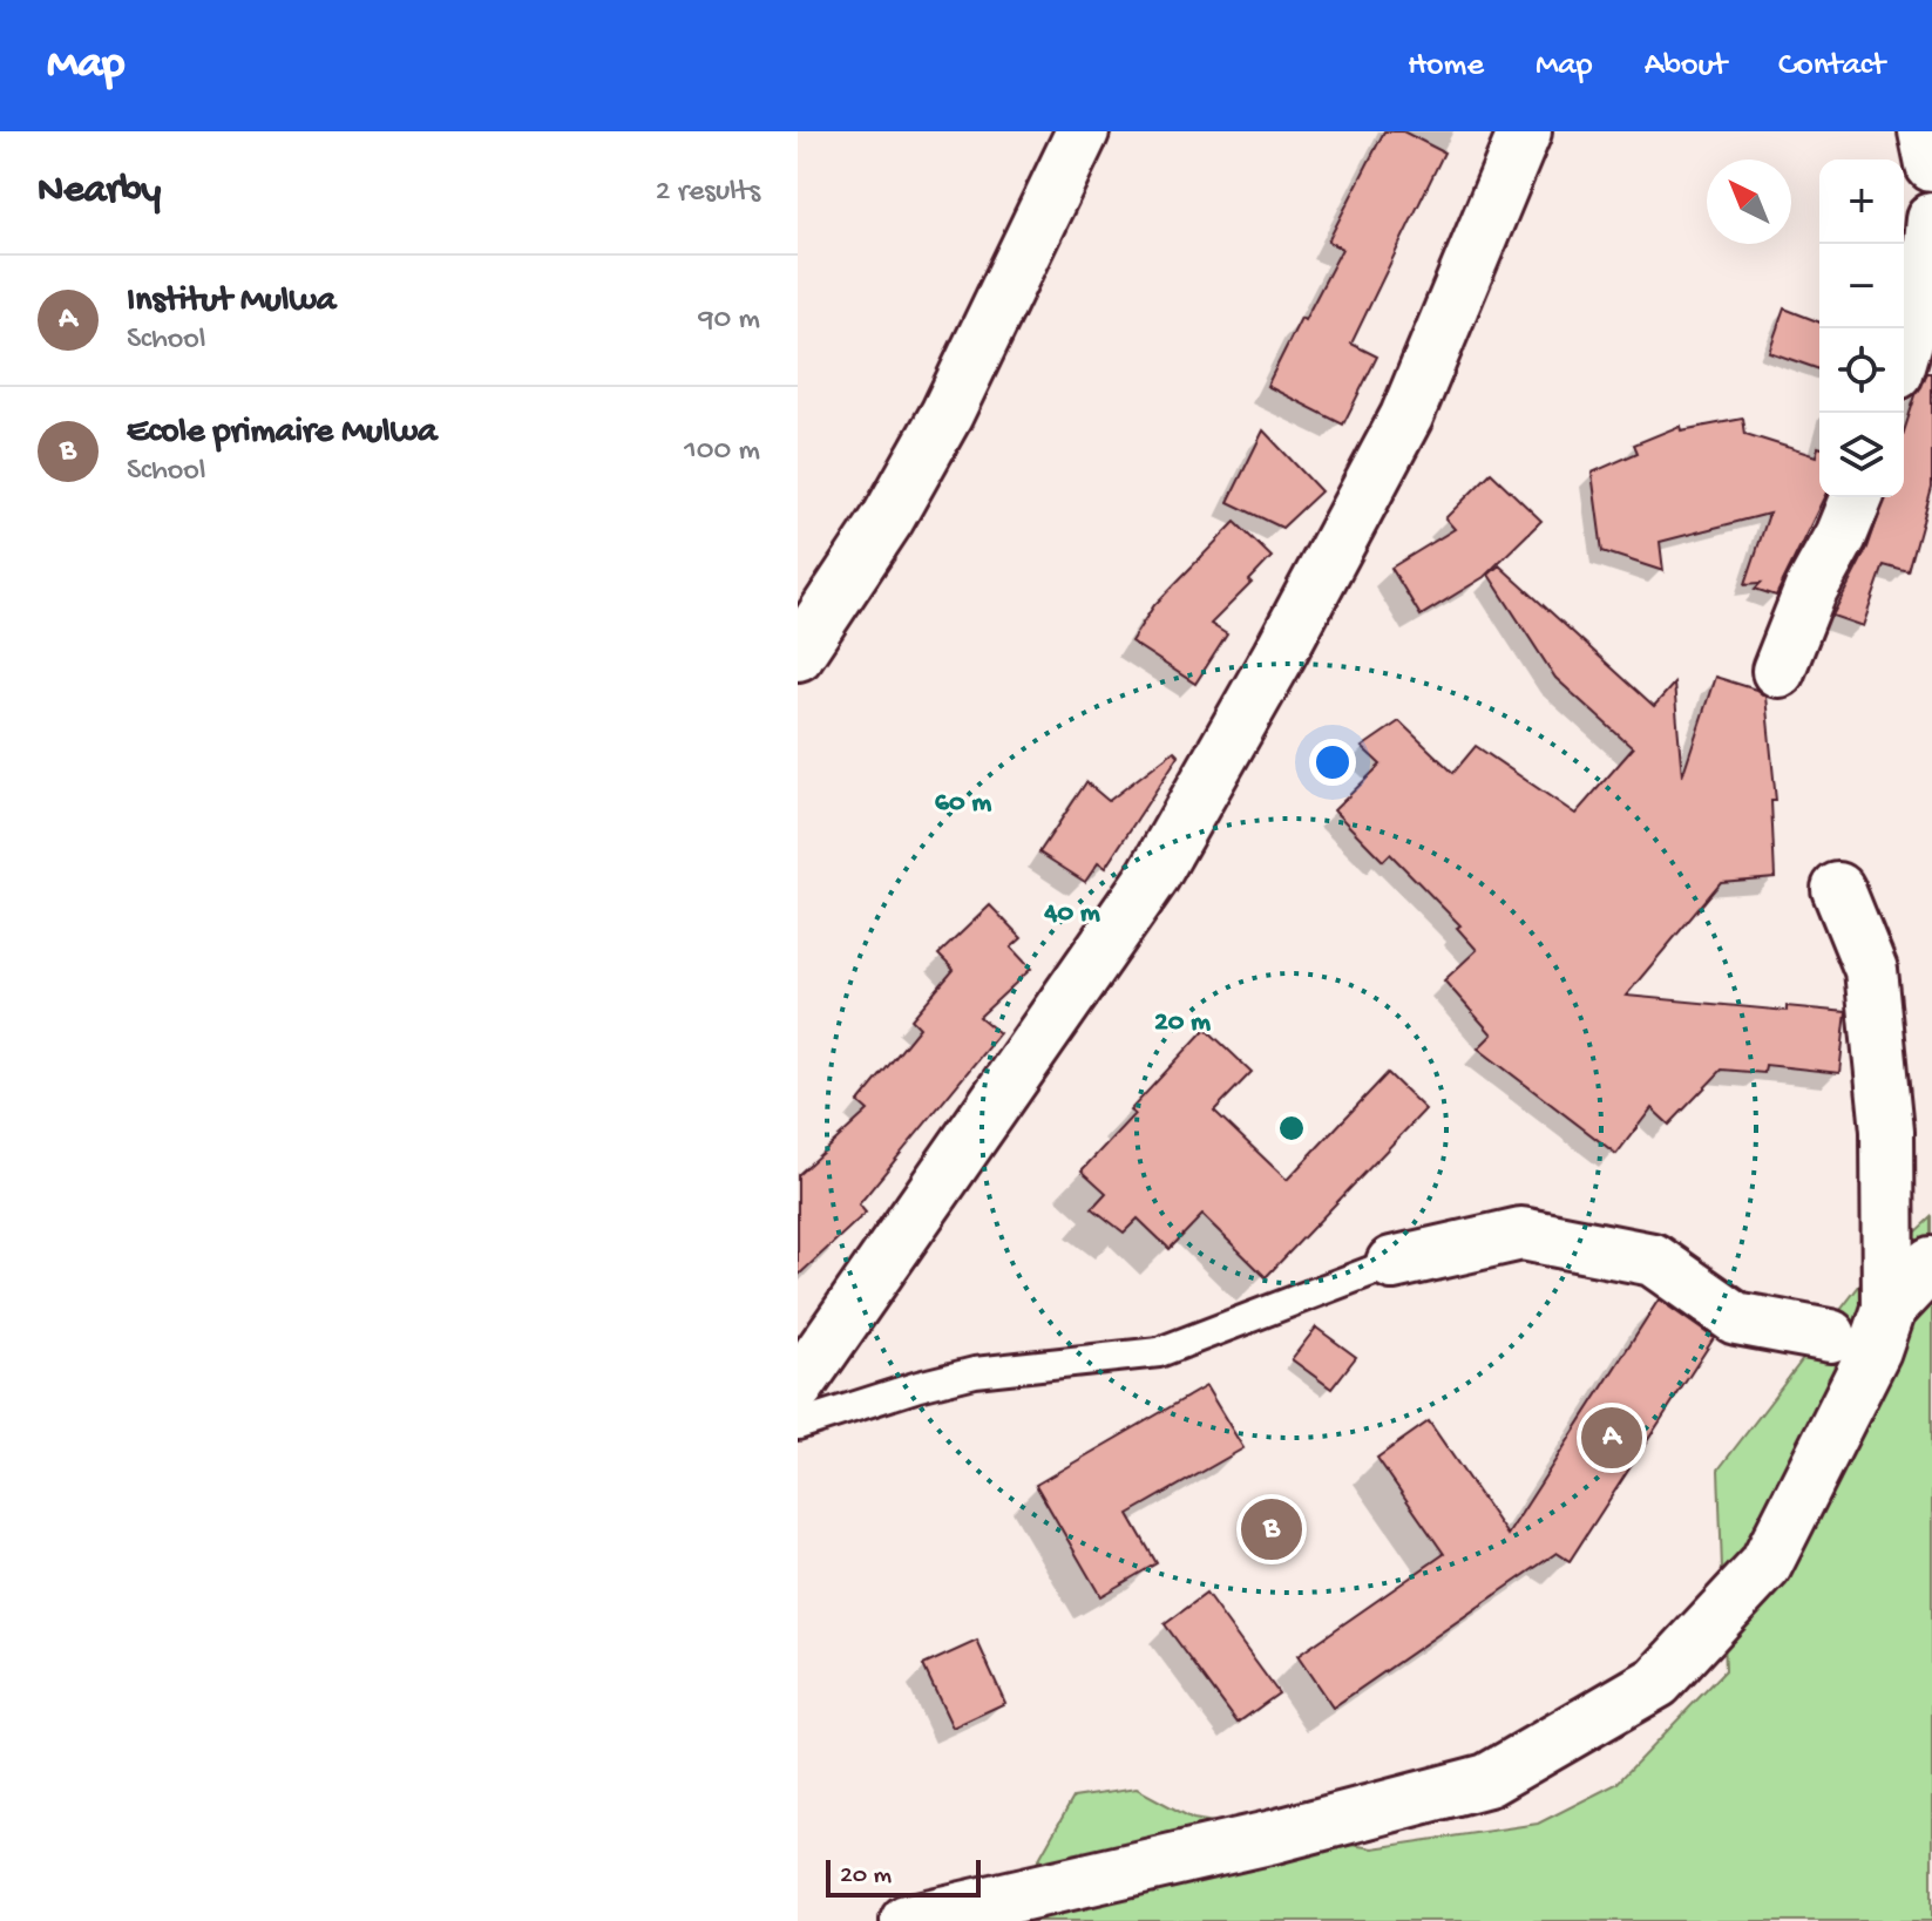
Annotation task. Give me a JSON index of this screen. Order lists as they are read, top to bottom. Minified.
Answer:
{"scale_bar":"20 m","north":"top left","page":{"header":"Map","nav":["Home","Map","About","Contact"],"heading":["Nearby","2 results"],"map_buttons":["+","−"],"list":[{"mark":"A","name":"Institut Mulwa","note":"School","value":"90 m"},{"mark":"B","name":"Ecole primaire Mulwa","note":"School","value":"100 m"}],"pins":["A","B"],"scale":"20 m"},"rings":["60 m","40 m","20 m"]}
